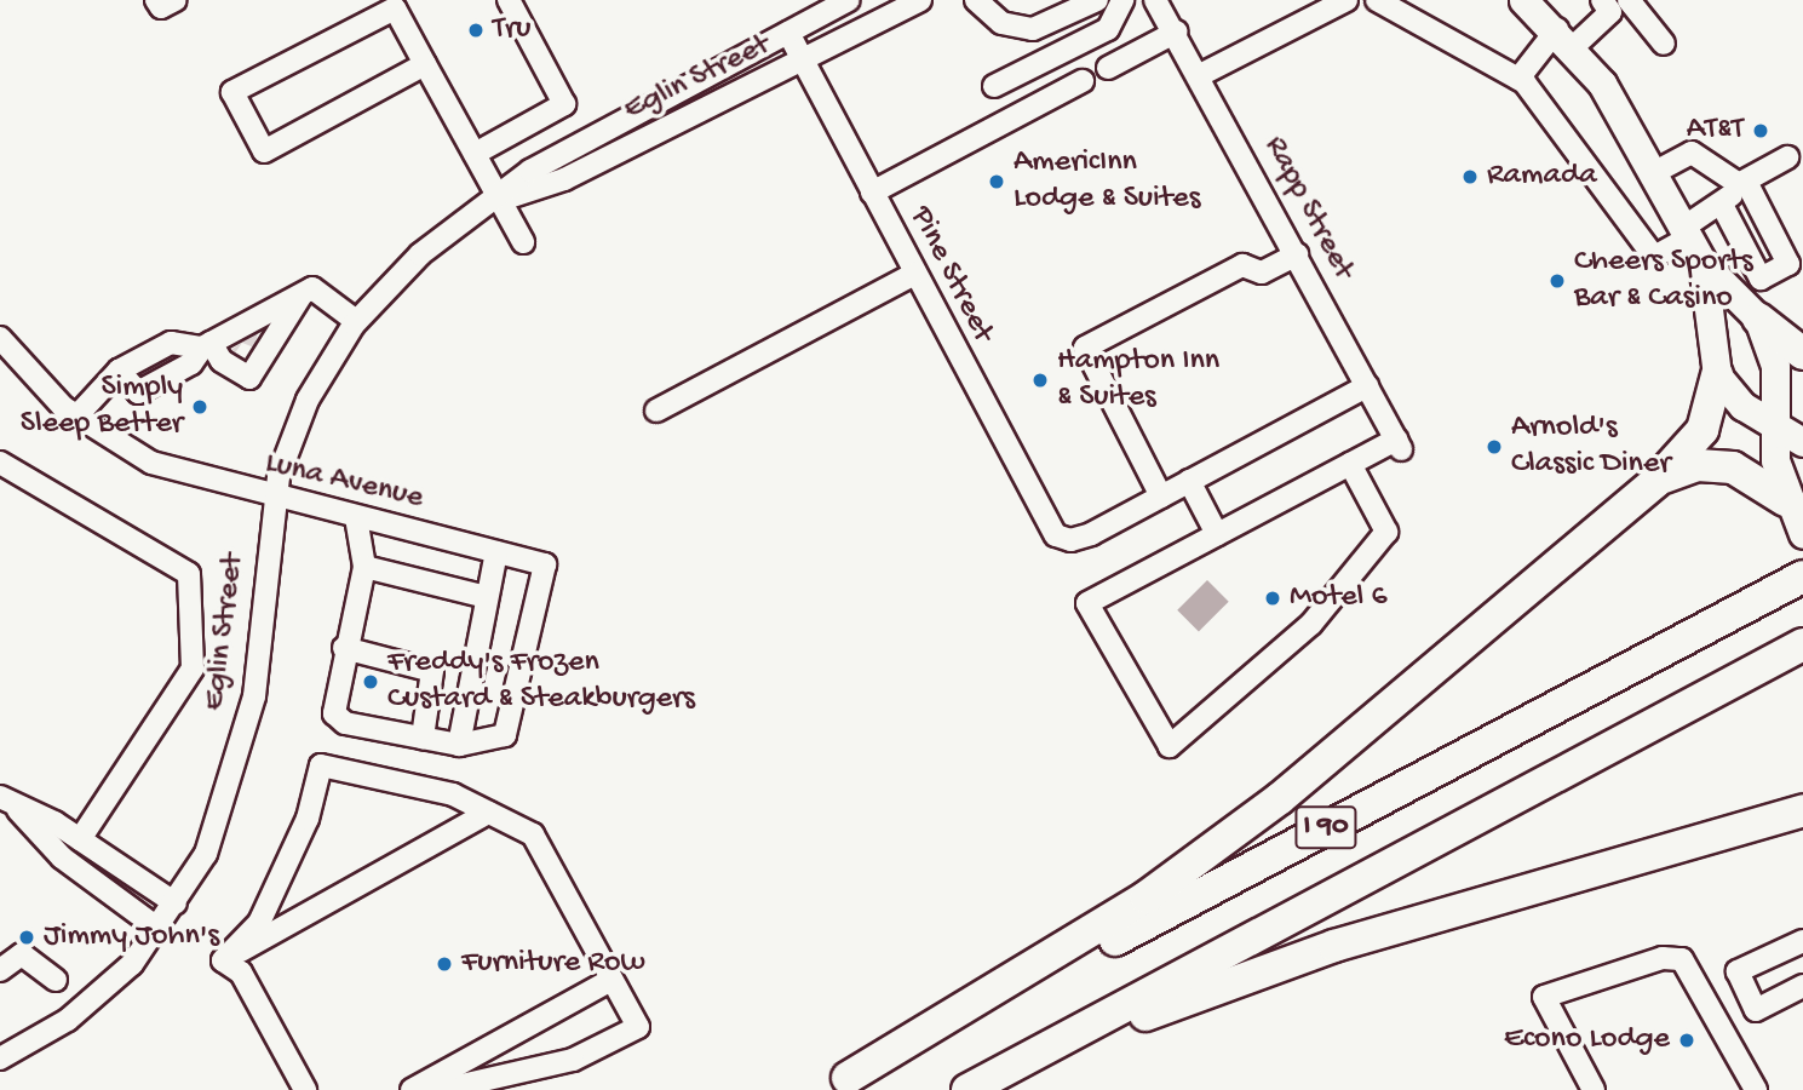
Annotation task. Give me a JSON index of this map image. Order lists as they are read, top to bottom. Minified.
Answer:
{"streets":{"highway":["I 90"],"street":["Eglin Street","Rapp Street","Pine Street","Luna Avenue"]},"crossings":[["Eglin Street","Pine Street"],["Eglin Street","Luna Avenue"]],"places":["Tru","AT&T","Ramada","AmericInn Lodge & Suites","Cheers Sports Bar & Casino","Hampton Inn & Suites","Simply Sleep Better","Arnold's Classic Diner","Motel 6","Freddy's Frozen Custard & Steakburgers","Jimmy John's","Furniture Row","Econo Lodge"]}
